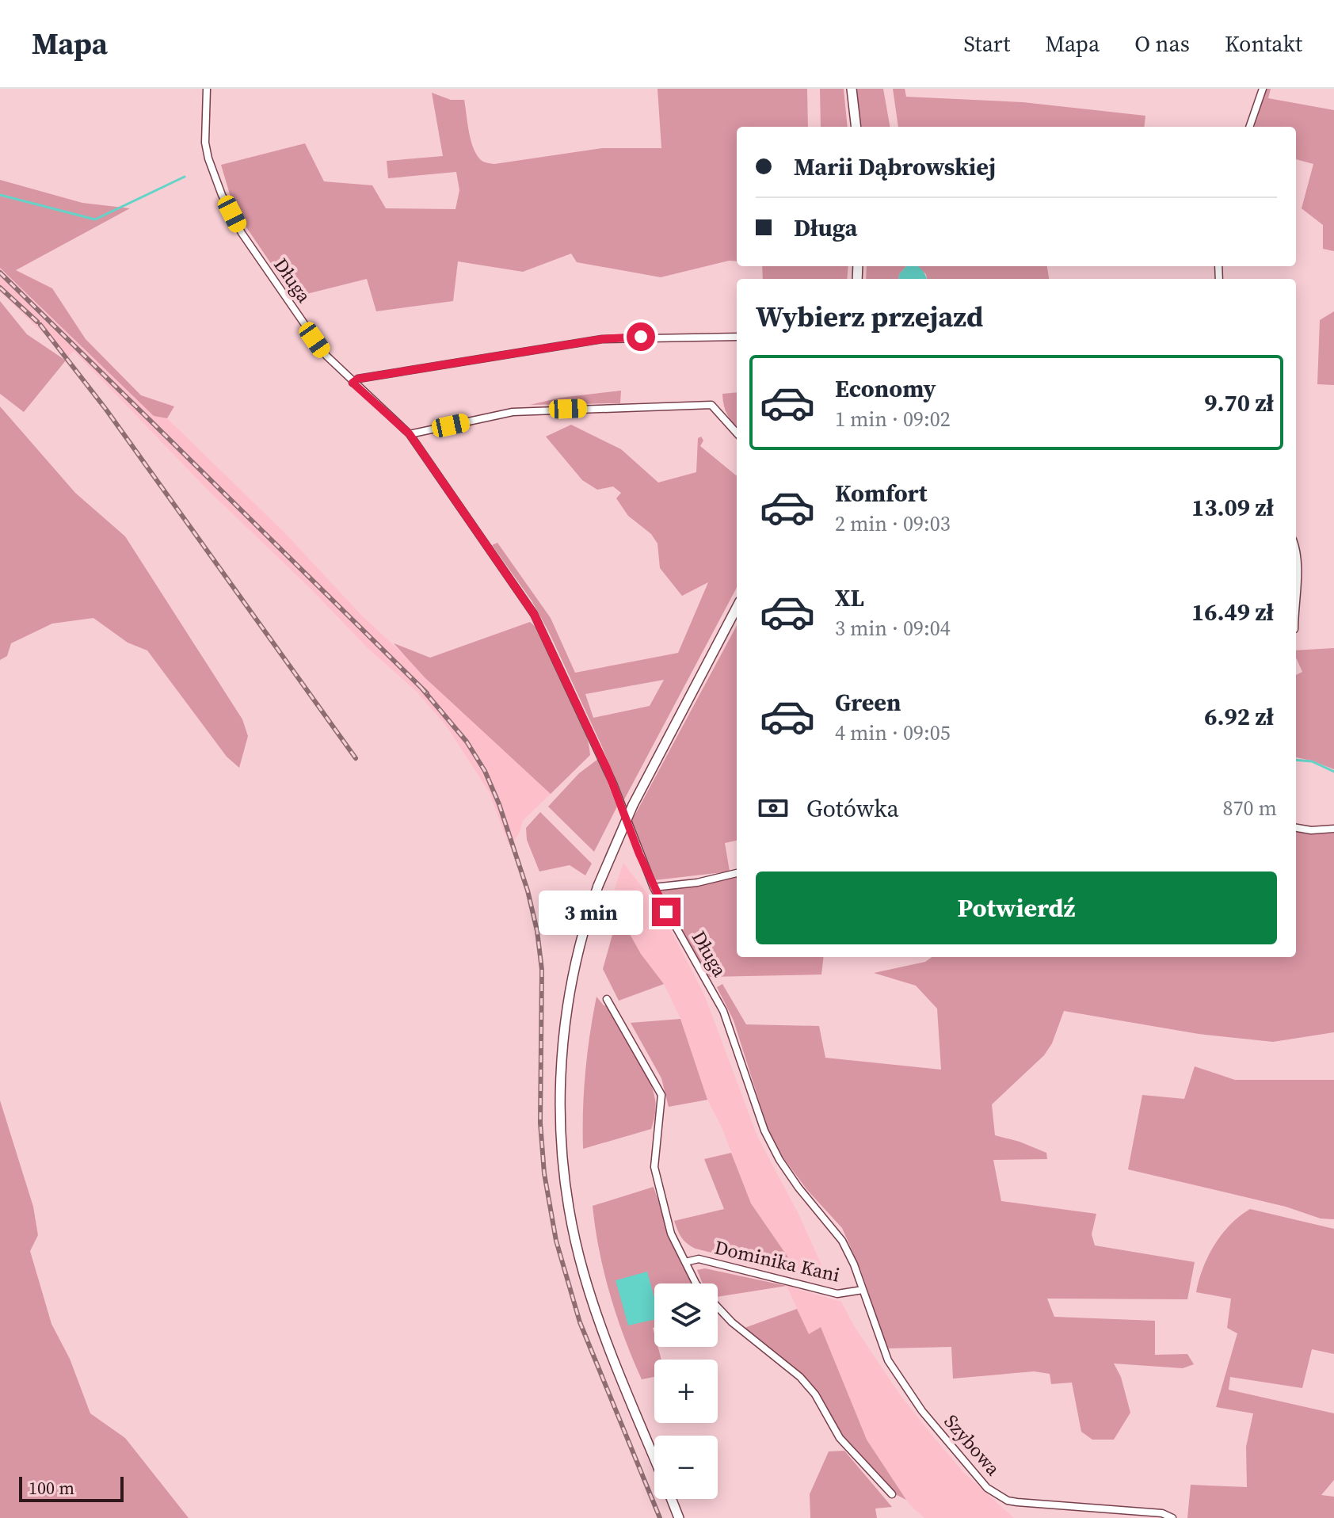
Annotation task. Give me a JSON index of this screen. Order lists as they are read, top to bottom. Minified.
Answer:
{"streets":{"street":["Długa","Dominika Kani","Szybowa"]},"crossings":[["Długa","Dominika Kani"],["Długa","Szybowa"],["Dominika Kani","Szybowa"]],"scale_bar":"100 m","page":{"header":"Mapa","nav":["Start","Mapa","O nas","Kontakt"],"banner":["Marii Dąbrowskiej","Długa"],"heading":"Wybierz przejazd","list":[{"name":"Economy","note":"1 min · 09:02","value":"9.70 zł"},{"name":"Komfort","note":"2 min · 09:03","value":"13.09 zł"},{"name":"XL","note":"3 min · 09:04","value":"16.49 zł"},{"name":"Green","note":"4 min · 09:05","value":"6.92 zł"}],"pay":["Gotówka","870 m"],"buttons":"Potwierdź","bubble":"3 min","map_buttons":["+","−"],"scale":"100 m"}}
